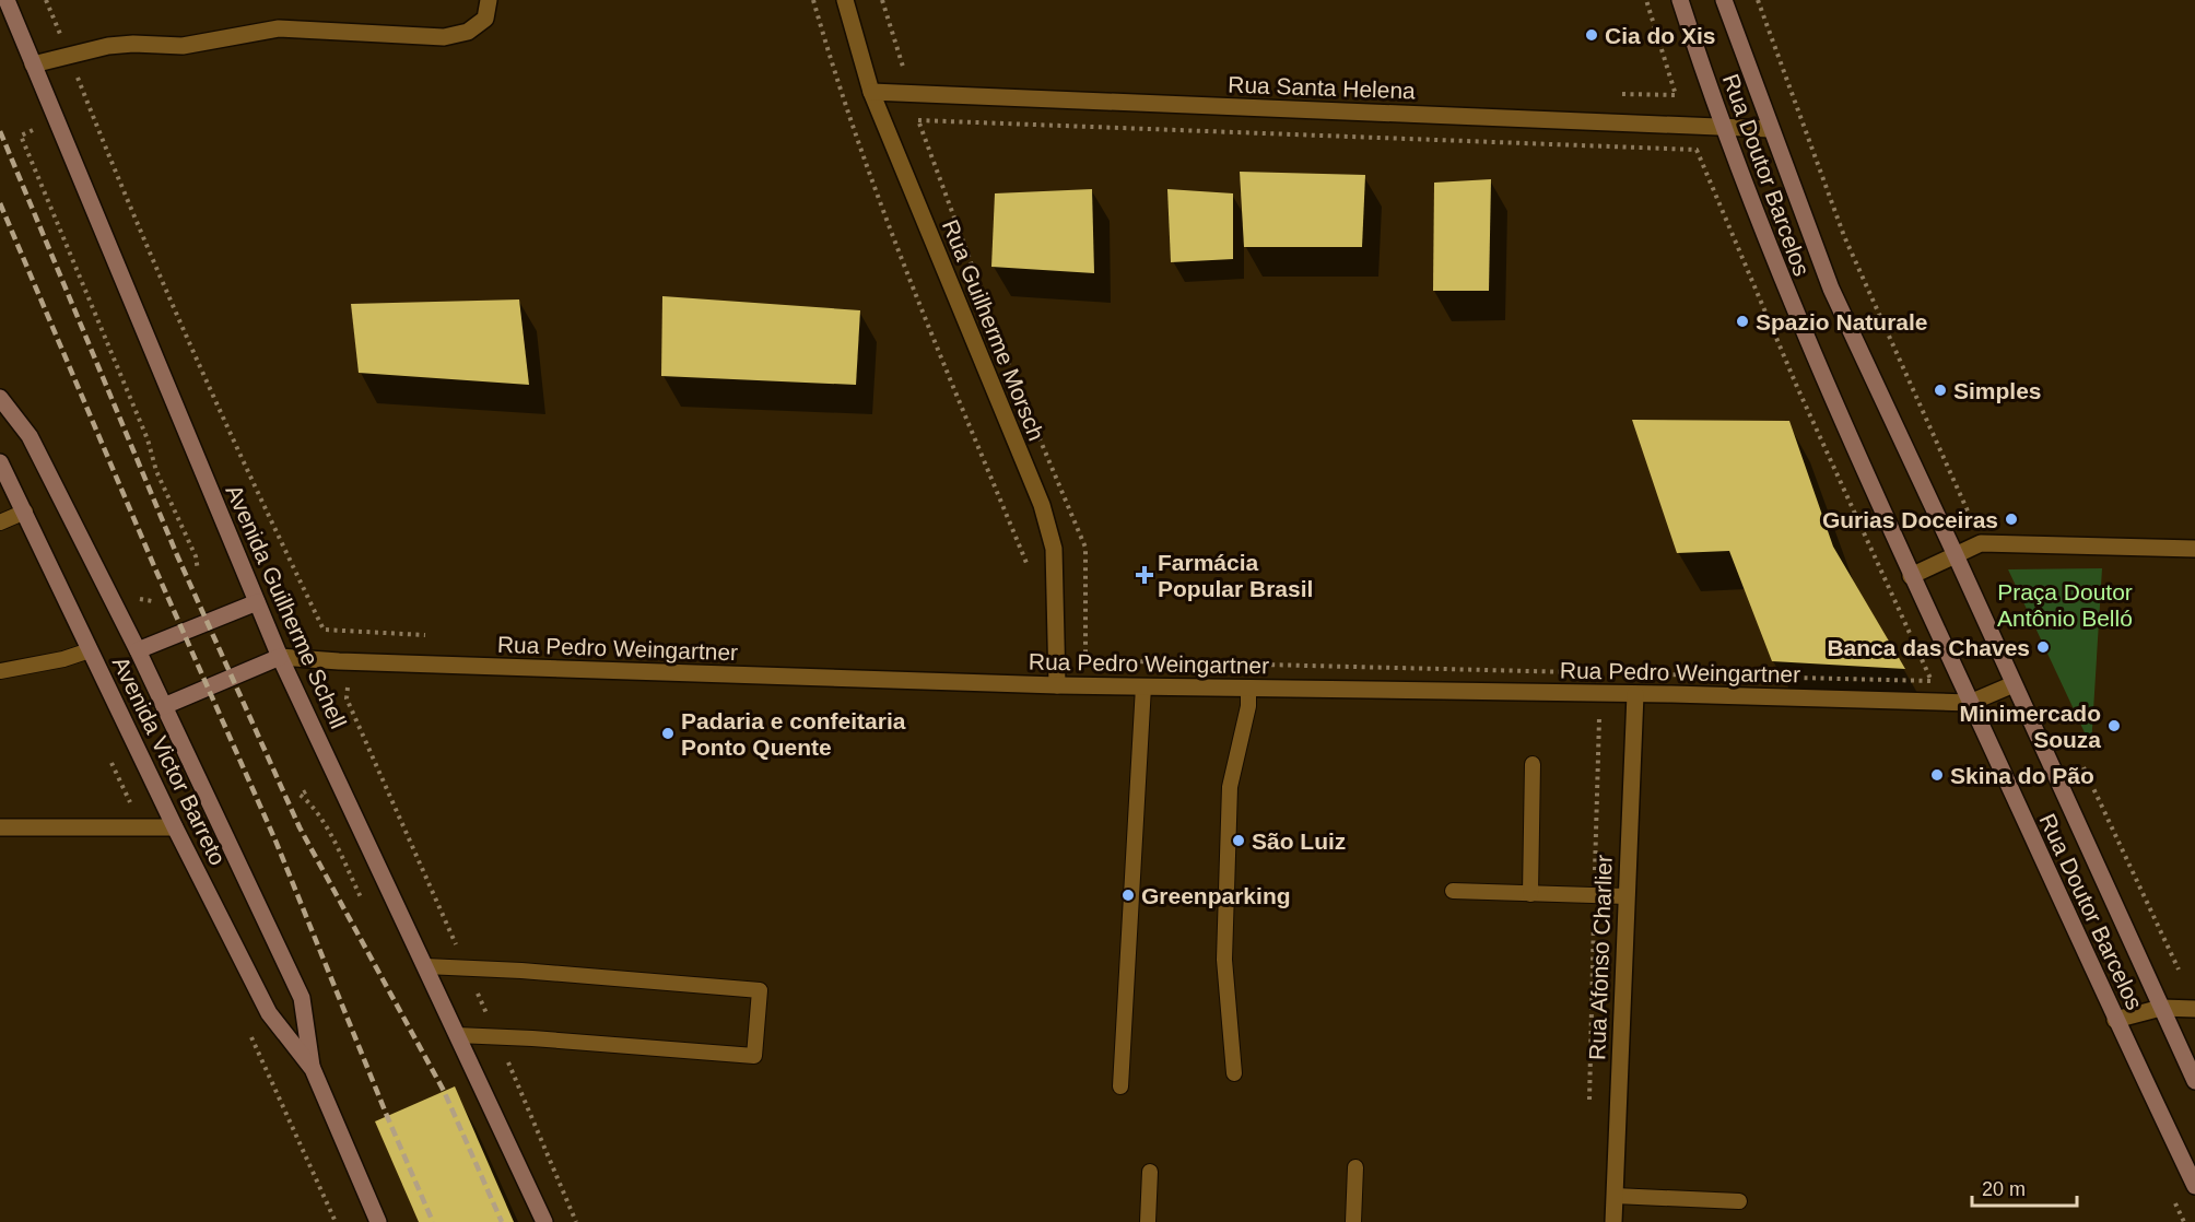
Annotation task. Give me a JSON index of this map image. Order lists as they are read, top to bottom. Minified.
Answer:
{"streets":{"main road":["Rua Doutor Barcelos","Avenida Guilherme Schell","Avenida Victor Barreto"],"street":["Rua Santa Helena","Rua Guilherme Morsch","Rua Pedro Weingartner","Rua Afonso Charlier"]},"crossings":[["Rua Santa Helena","Rua Doutor Barcelos"],["Rua Santa Helena","Rua Guilherme Morsch"],["Rua Doutor Barcelos","Rua Pedro Weingartner"],["Rua Guilherme Morsch","Rua Pedro Weingartner"],["Avenida Guilherme Schell","Rua Pedro Weingartner"],["Rua Pedro Weingartner","Rua Afonso Charlier"]],"parks":["Praça Doutor Antônio Belló"],"places":{"other":["Cia do Xis","Spazio Naturale","Simples","Gurias Doceiras","Banca das Chaves","Minimercado Souza","Padaria e confeitaria Ponto Quente","Skina do Pão","São Luiz","Greenparking"],"health":["Farmácia Popular Brasil"]},"scale_bar":"20 m"}
